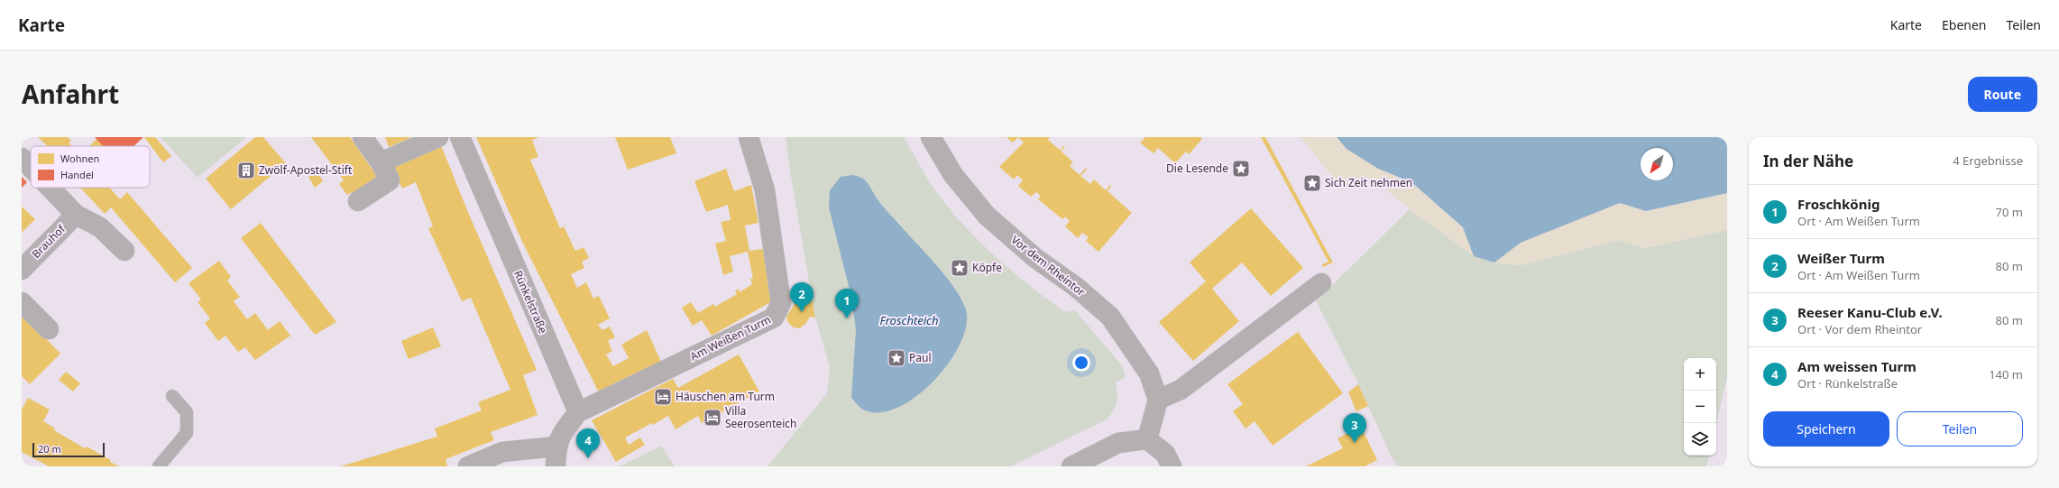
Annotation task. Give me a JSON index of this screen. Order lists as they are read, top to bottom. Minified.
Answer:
{"streets":{"street":["Brauhof","Vor dem Rheintor","Rünkelstraße","Am Weißen Turm"]},"crossings":[["Rünkelstraße","Am Weißen Turm"]],"water":["Froschteich"],"places":{"place":["Die Lesende","Sich Zeit nehmen","Köpfe","Paul"],"building":["Zwölf-Apostel-Stift"],"hotel":["Häuschen am Turm","Villa Seerosenteich"]},"legend":["Wohnen","Handel"],"scale_bar":"20 m","north":"bottom left","page":{"header":"Karte","nav":["Karte","Ebenen","Teilen"],"title":"Anfahrt","buttons":["Route",["Speichern","Teilen"]],"heading":["In der Nähe","4 Ergebnisse"],"list":[{"mark":"1","name":"Froschkönig","note":"Ort · Am Weißen Turm","value":"70 m"},{"mark":"2","name":"Weißer Turm","note":"Ort · Am Weißen Turm","value":"80 m"},{"mark":"3","name":"Reeser Kanu-Club e.V.","note":"Ort · Vor dem Rheintor","value":"80 m"},{"mark":"4","name":"Am weissen Turm","note":"Ort · Rünkelstraße","value":"140 m"}],"pins":["2","1","3","4"],"map_buttons":["+","−"],"scale":"20 m"}}
